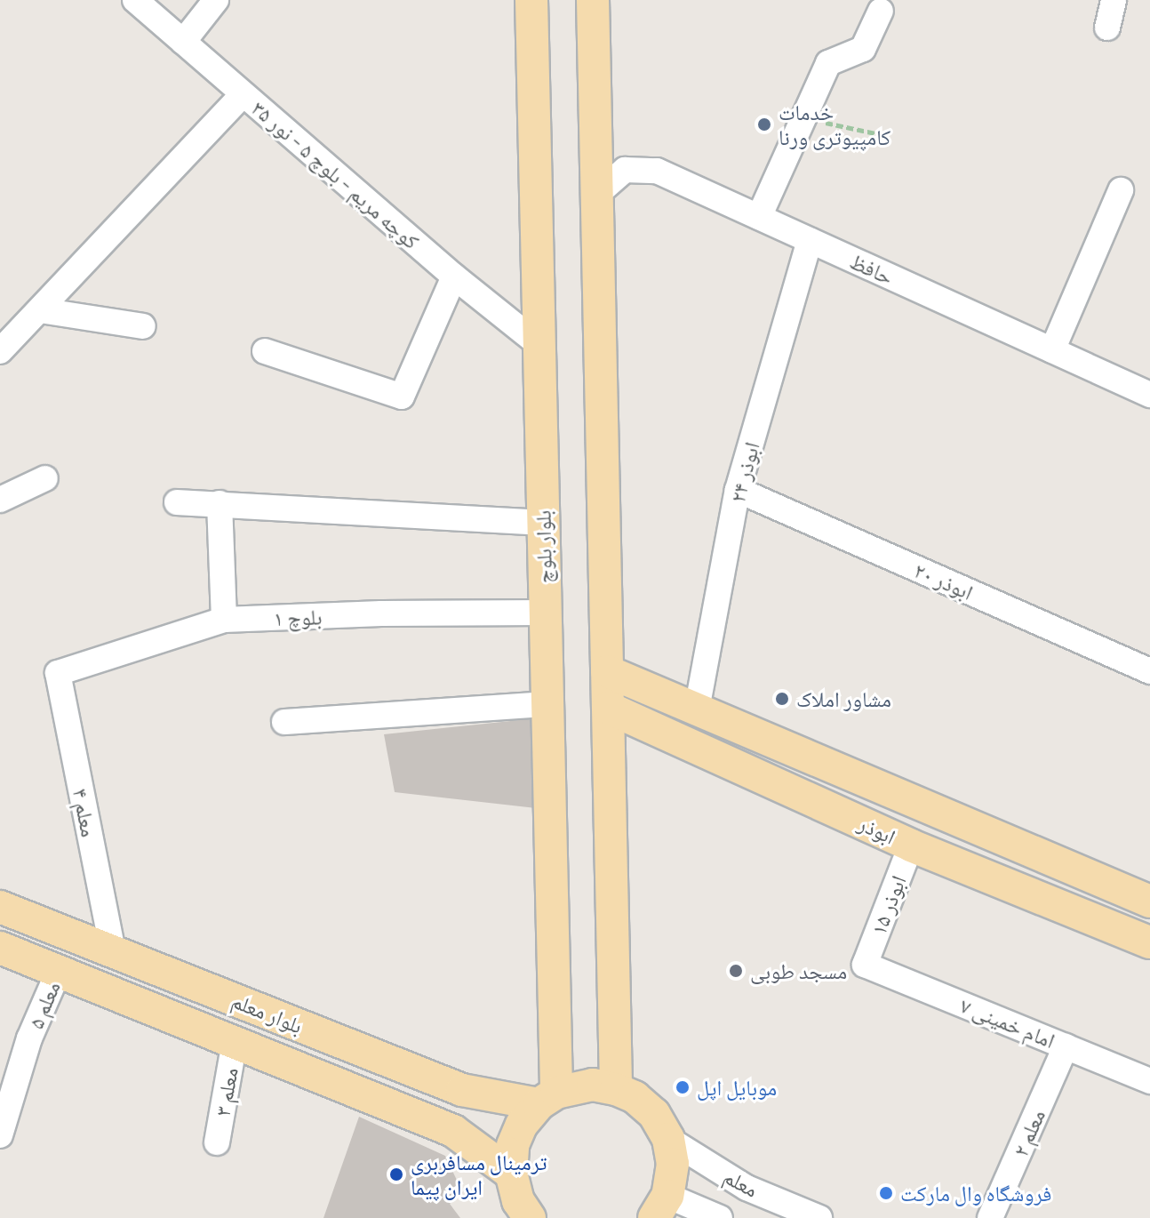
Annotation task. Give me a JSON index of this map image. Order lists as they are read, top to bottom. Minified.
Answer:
{"streets":{"main road":["بلوار بلوچ","ابوذر","بلوار معلم"],"street":["کوچه مریم - بلوچ ۵ - نور ۳۵","حافظ","ابوذر ۲۴","ابوذر ۲۰","بلوچ ۱","معلم ۴","ابوذر ۱۵","معلم ۵","امام خمینی ۷","معلم ۳","معلم ۲","معلم"]},"crossings":[["کوچه مریم - بلوچ ۵ - نور ۳۵","بلوار بلوچ"],["حافظ","ابوذر ۲۴"],["ابوذر ۲۴","ابوذر ۲۰"],["ابوذر ۲۴","ابوذر"],["بلوار بلوچ","بلوچ ۱"],["بلوار بلوچ","بلوار معلم"],["بلوچ ۱","معلم ۴"],["معلم ۴","بلوار معلم"],["ابوذر","ابوذر ۱۵"],["ابوذر ۱۵","امام خمینی ۷"],["معلم ۵","بلوار معلم"],["بلوار معلم","معلم ۳"],["امام خمینی ۷","معلم ۲"]],"places":["خدمات کامپیوتری ورنا","مشاور املاک","مسجد طوبی","موبایل اپل","ترمینال مسافربری ایران پیما","فروشگاه وال مارکت"]}
